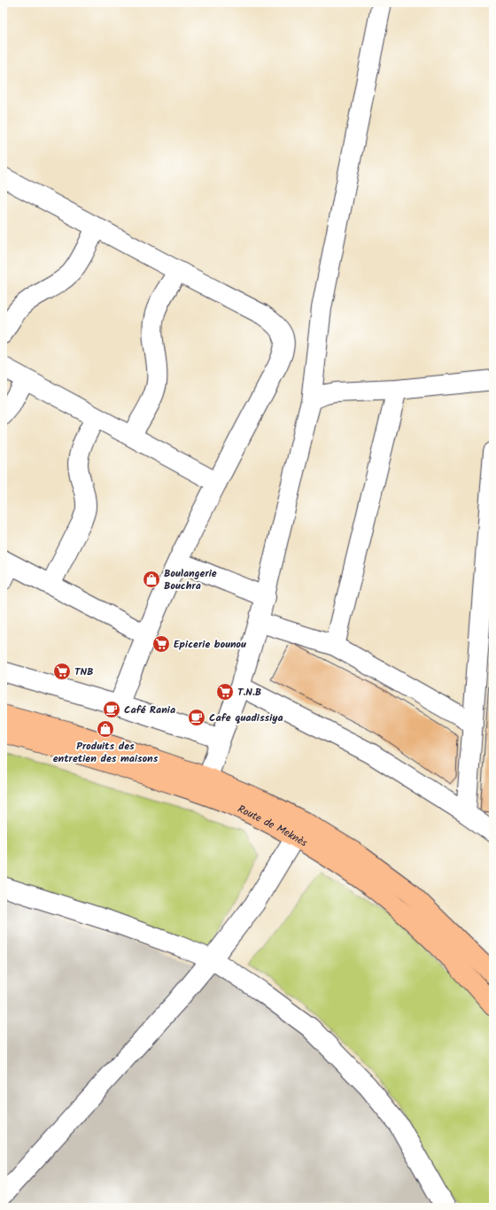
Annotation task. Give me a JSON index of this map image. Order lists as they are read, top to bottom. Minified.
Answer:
{"streets":{"main road":["Route de Meknès"]},"places":{"shop":["Boulangerie Bouchra","Produits des entretien des maisons"],"supermarket":["Epicerie bounou","TNB","T.N.B"],"cafe":["Café Rania","Cafe quadissiya"]}}
